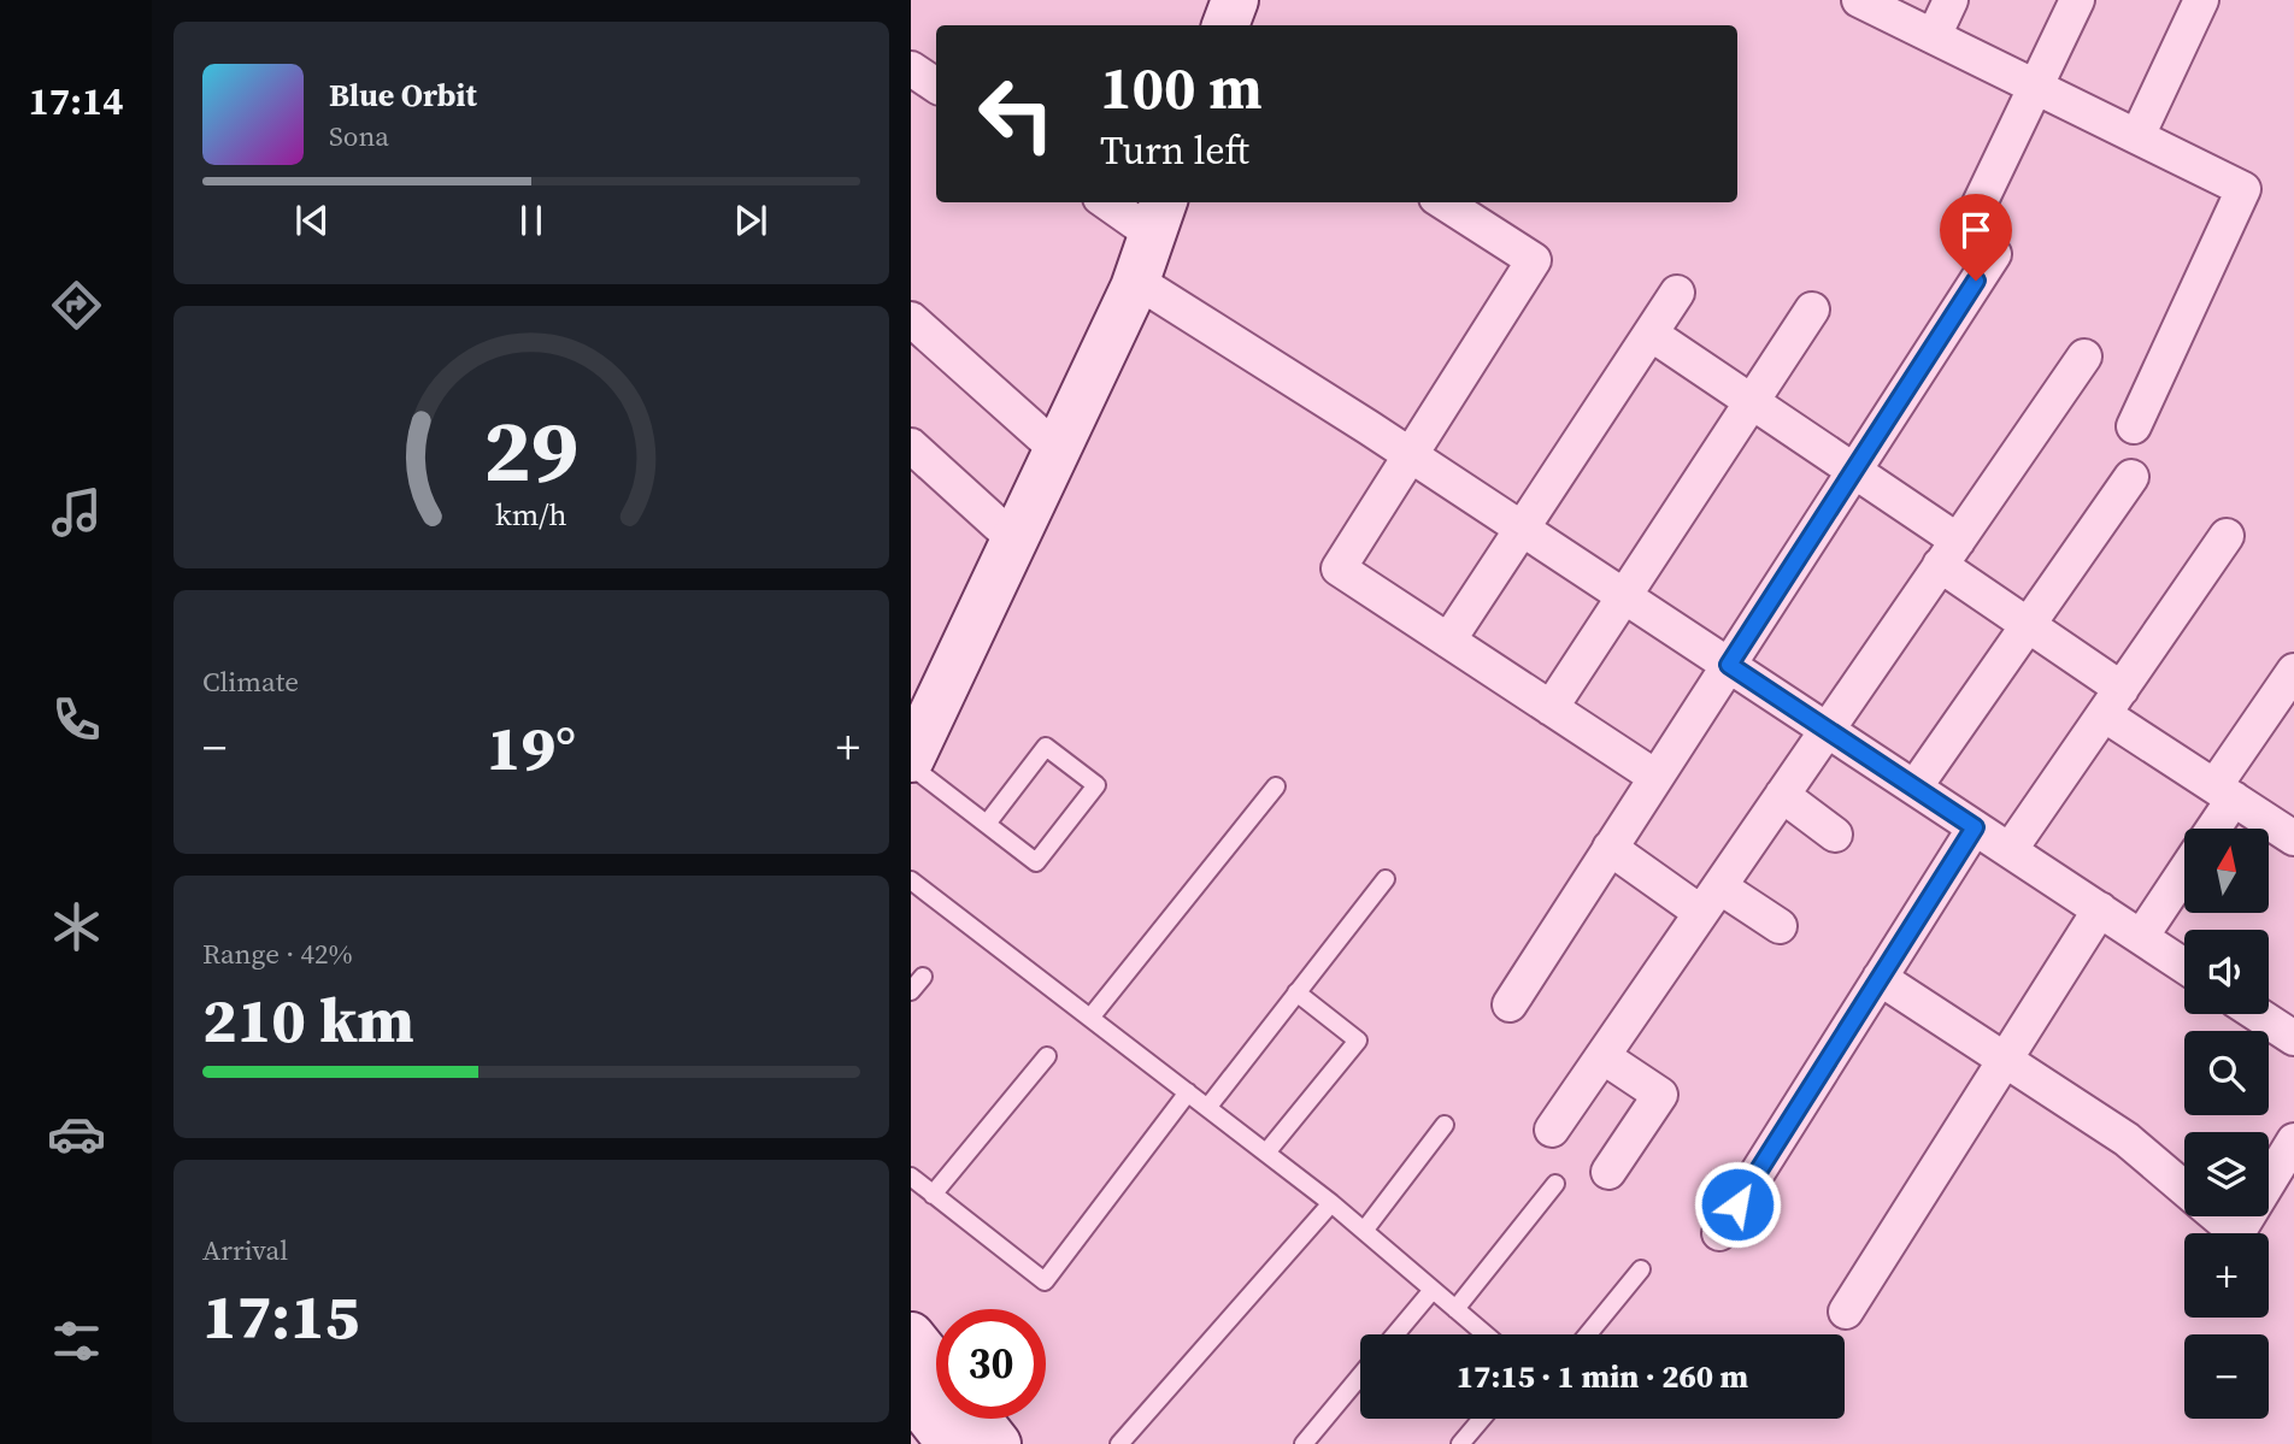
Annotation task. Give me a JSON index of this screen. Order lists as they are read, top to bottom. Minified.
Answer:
{"north":"top","page":{"tabs":"17:14","turn":["100 m","Turn left"],"song":["Blue Orbit","Sona"],"tile":["Climate",["Range · 42%","210 km"],["Arrival","17:15"]],"heat":["−","19°","+"],"map_buttons":["+","−"],"limit":"30","trip":"17:15 · 1 min · 260 m","gauge":["29","km/h"]}}
